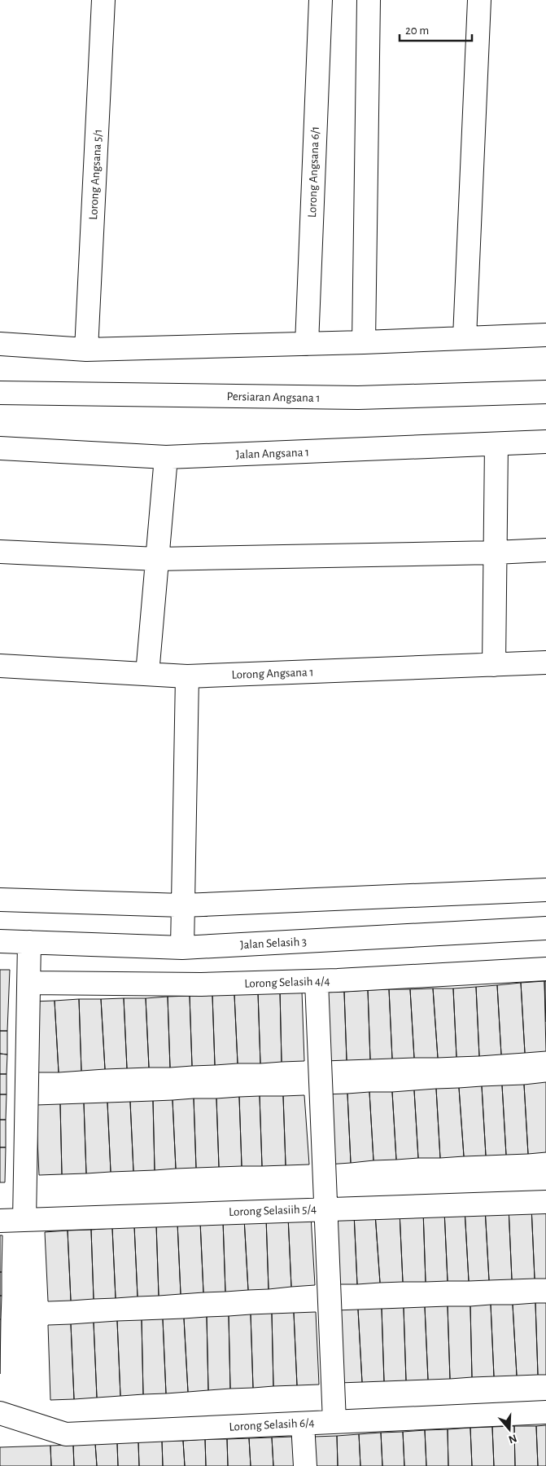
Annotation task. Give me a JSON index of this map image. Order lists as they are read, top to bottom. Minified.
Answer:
{"streets":{"street":["Lorong Angsana 6/1","Lorong Angsana 5/1","Persiaran Angsana 1","Jalan Angsana 1","Lorong Angsana 1","Jalan Selasih 3","Lorong Selasih 4/4","Lorong Selasiih 5/4","Lorong Selasih 6/4"]},"scale_bar":"20 m","north":"bottom"}
